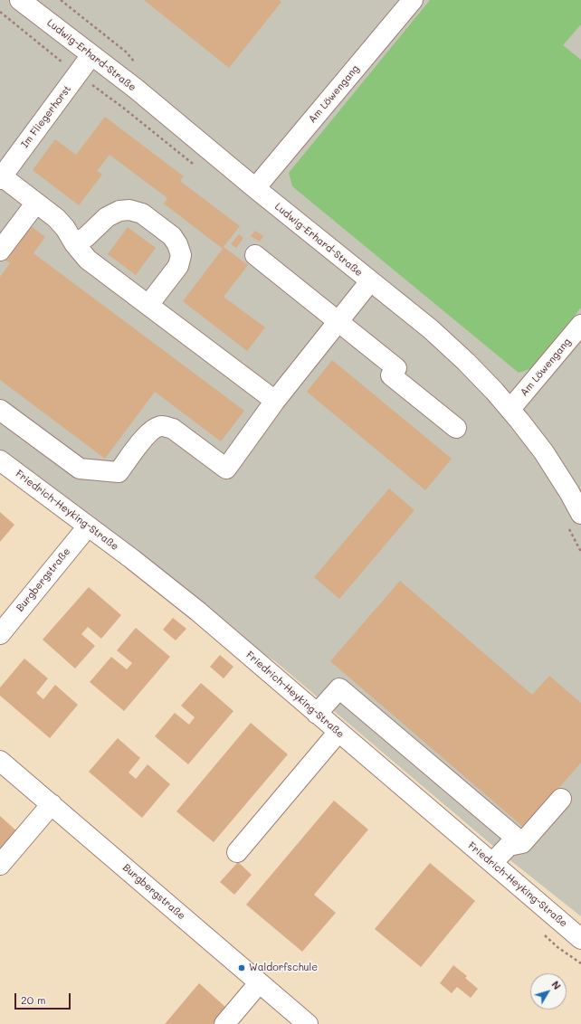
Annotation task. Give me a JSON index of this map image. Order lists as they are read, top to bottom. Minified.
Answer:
{"streets":{"street":["Ludwig-Erhard-Straße","Am Löwengang","Im Fliegerhorst","Friedrich-Heyking-Straße","Burgbergstraße"]},"crossings":[["Ludwig-Erhard-Straße","Am Löwengang"],["Ludwig-Erhard-Straße","Im Fliegerhorst"],["Friedrich-Heyking-Straße","Burgbergstraße"]],"places":["Waldorfschule"],"scale_bar":"20 m","north":"top right"}
